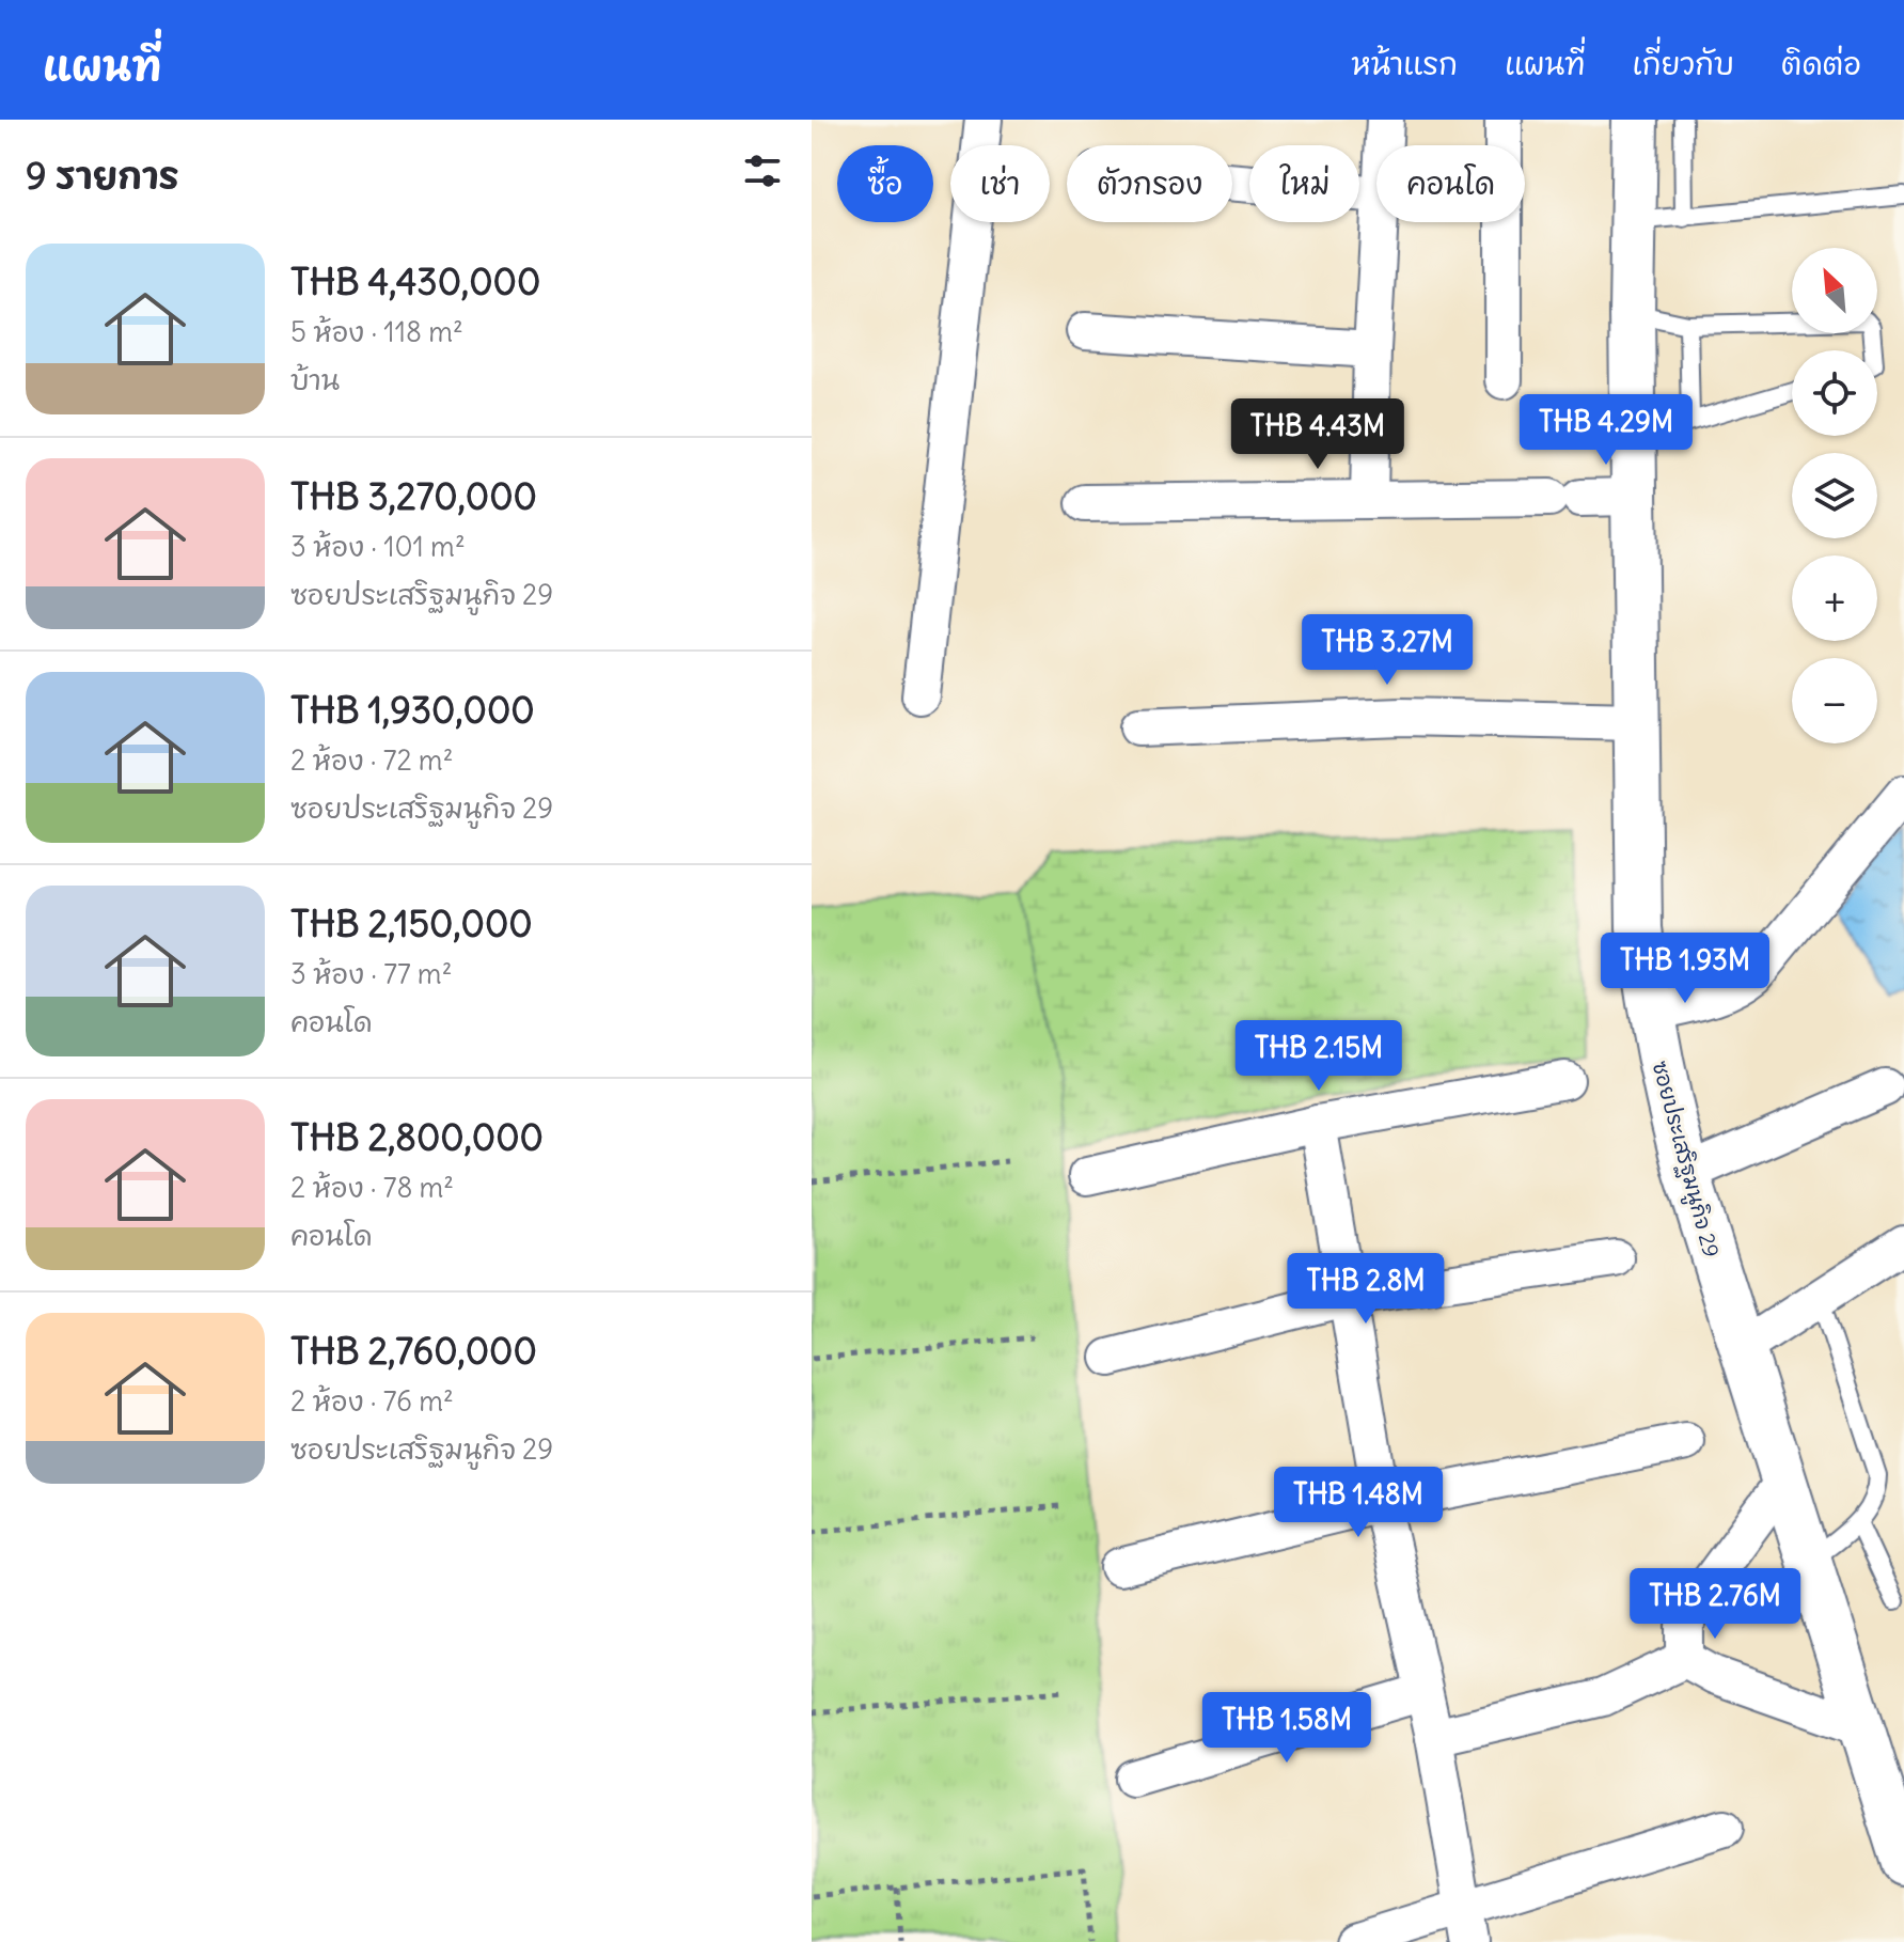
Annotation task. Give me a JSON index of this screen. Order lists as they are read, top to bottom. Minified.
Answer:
{"streets":{"street":["ซอยประเสริฐมนูกิจ 29"]},"north":"top left","page":{"header":"แผนที่","nav":["หน้าแรก","แผนที่","เกี่ยวกับ","ติดต่อ"],"heading":"9 รายการ","chip":["ซื้อ","เช่า","ตัวกรอง","ใหม่","คอนโด"],"list":[{"name":"THB 4,430,000","note":"5 ห้อง · 118 m² · บ้าน"},{"name":"THB 3,270,000","note":"3 ห้อง · 101 m² · ซอยประเสริฐมนูกิจ 29"},{"name":"THB 1,930,000","note":"2 ห้อง · 72 m² · ซอยประเสริฐมนูกิจ 29"},{"name":"THB 2,150,000","note":"3 ห้อง · 77 m² · คอนโด"},{"name":"THB 2,800,000","note":"2 ห้อง · 78 m² · คอนโด"},{"name":"THB 2,760,000","note":"2 ห้อง · 76 m² · ซอยประเสริฐมนูกิจ 29"}],"map_buttons":["+","−"],"price":["THB 4.29M","THB 4.43M","THB 3.27M","THB 1.93M","THB 2.15M","THB 2.8M","THB 1.48M","THB 2.76M","THB 1.58M"]}}
